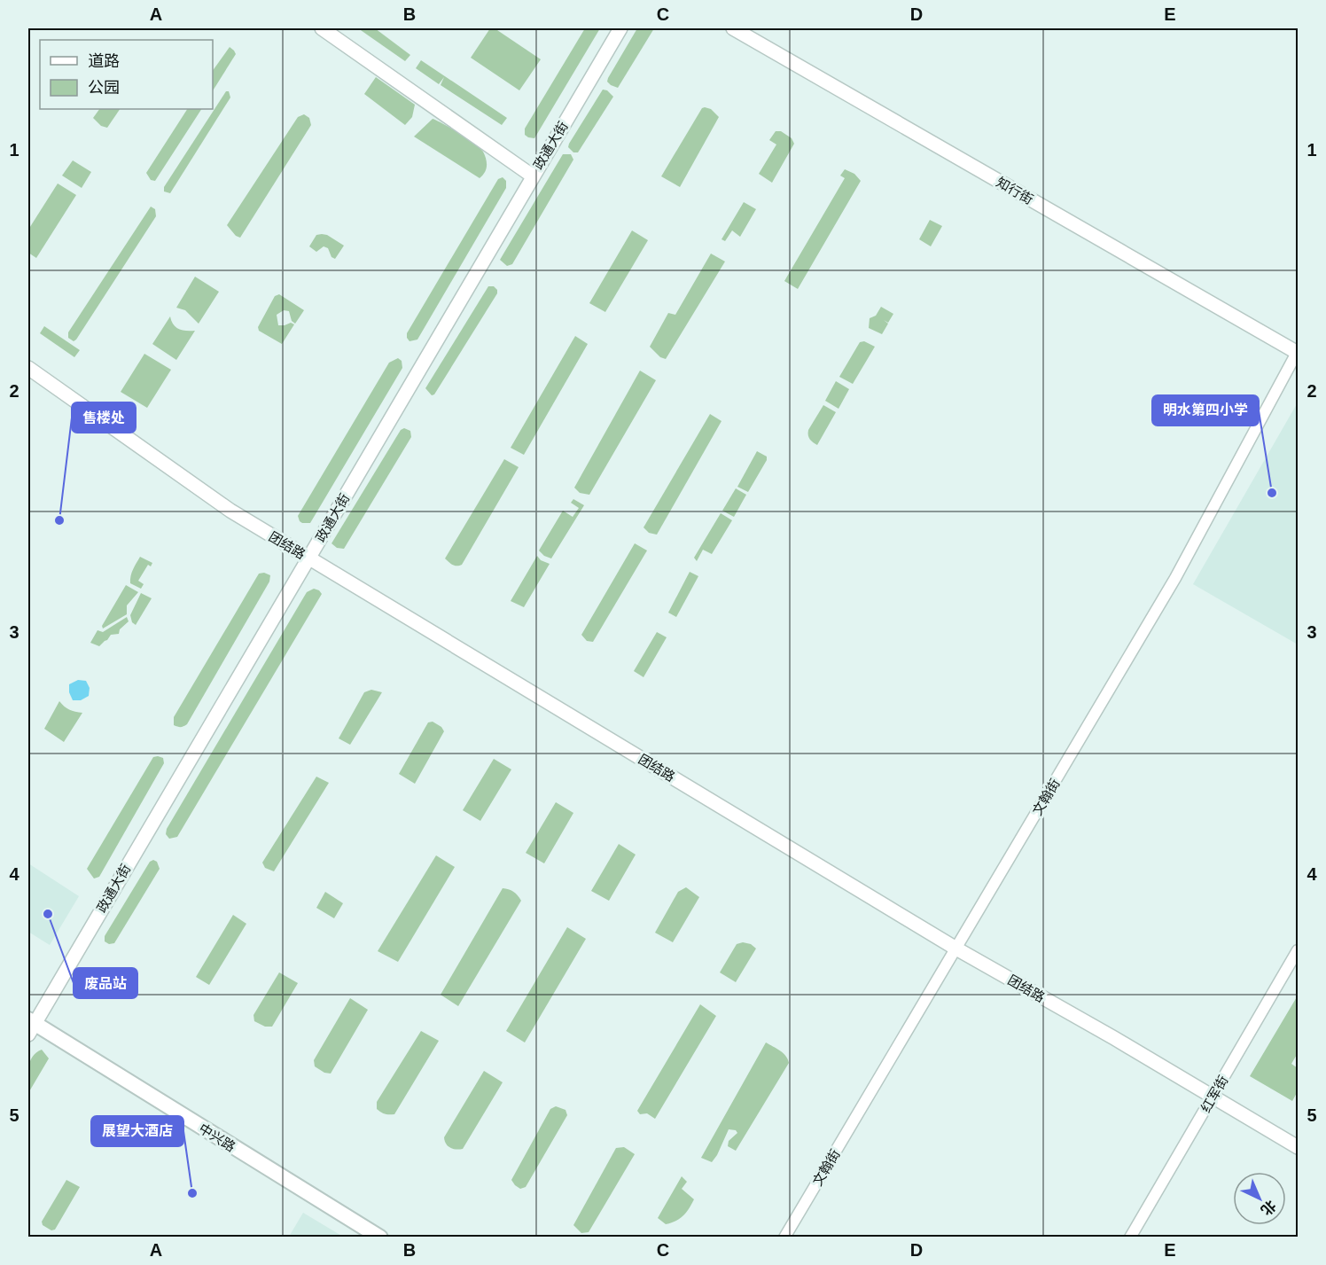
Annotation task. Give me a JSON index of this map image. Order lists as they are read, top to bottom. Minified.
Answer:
{"streets":{"main road":["中兴路"],"street":["政通大街","知行街","团结路","文翰街","红军街"]},"crossings":[["政通大街","团结路"],["政通大街","中兴路"],["知行街","文翰街"],["团结路","文翰街"],["团结路","红军街"]],"places":["明水第四小学","售楼处","废品站","展望大酒店"],"legend":["道路","公园"],"north":"bottom right","grid":{"columns":["A","B","C","D","E"],"rows":["1","2","3","4","5"]}}
